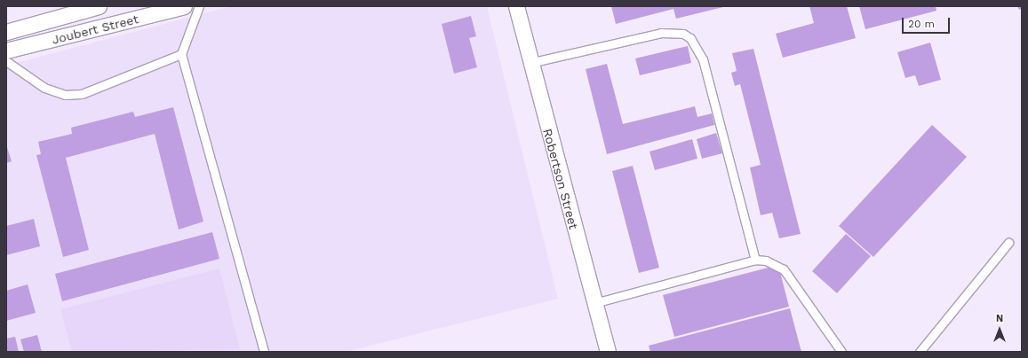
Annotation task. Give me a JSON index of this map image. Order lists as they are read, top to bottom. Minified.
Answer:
{"streets":{"street":["Joubert Street","Robertson Street"]},"scale_bar":"20 m","north":"top"}
